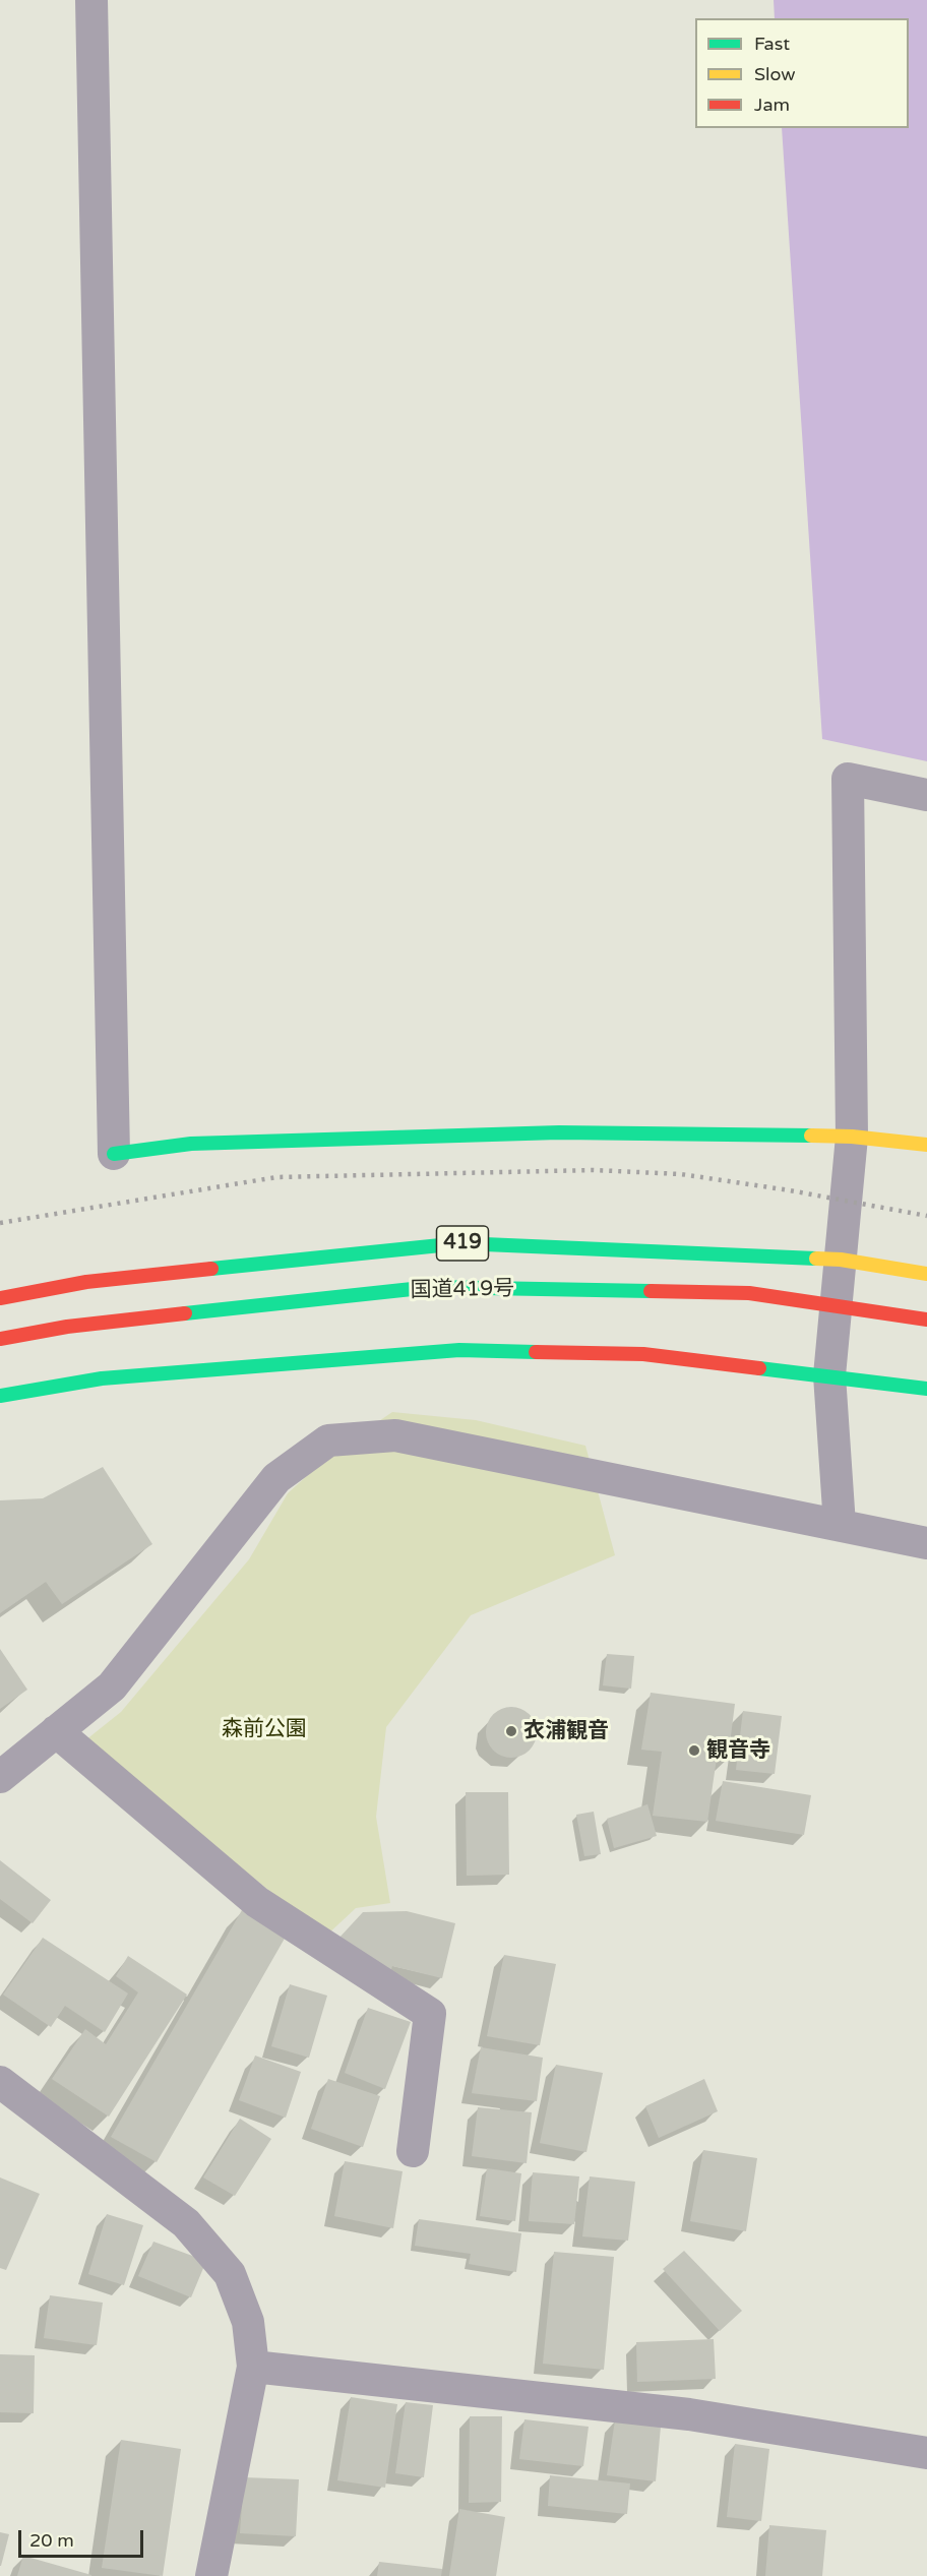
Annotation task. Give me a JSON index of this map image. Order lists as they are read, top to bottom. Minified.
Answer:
{"streets":{"main road":["419","国道419号"]},"parks":["森前公園"],"places":["衣浦観音","観音寺"],"legend":["Fast","Slow","Jam"],"scale_bar":"20 m"}
